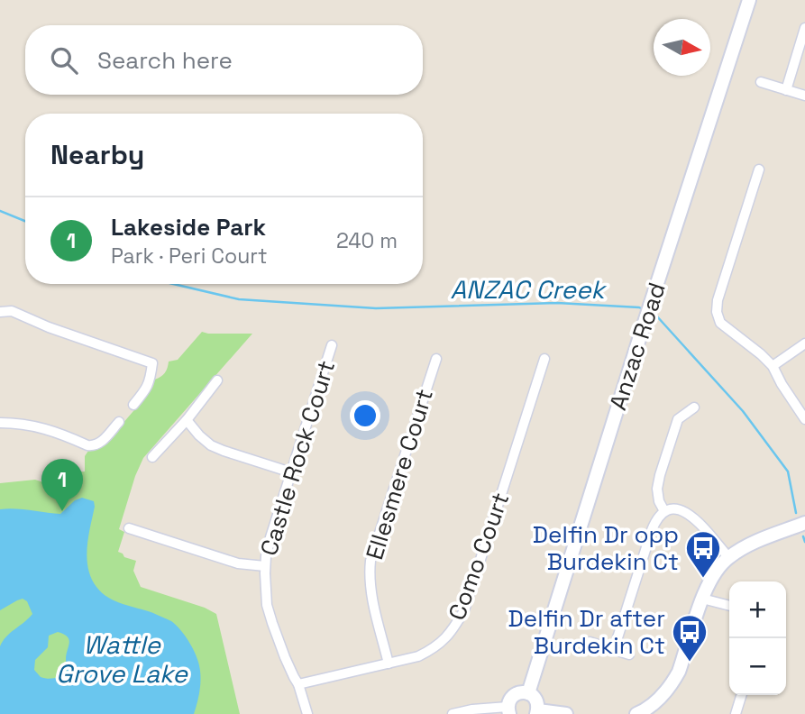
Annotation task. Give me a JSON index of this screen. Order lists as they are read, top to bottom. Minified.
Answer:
{"streets":{"main road":["Anzac Road"],"street":["Castle Rock Court","Ellesmere Court","Como Court"]},"crossings":[["Castle Rock Court","Como Court"],["Ellesmere Court","Como Court"]],"water":["ANZAC Creek","Wattle Grove Lake"],"places":{"bus stop":["Delfin Dr opp Burdekin Ct","Delfin Dr after Burdekin Ct"]},"north":"right","page":{"search":"Search here","heading":"Nearby","list":[{"mark":"1","name":"Lakeside Park","note":"Park · Peri Court","value":"240 m"}],"pins":"1","map_buttons":["+","−"]}}
